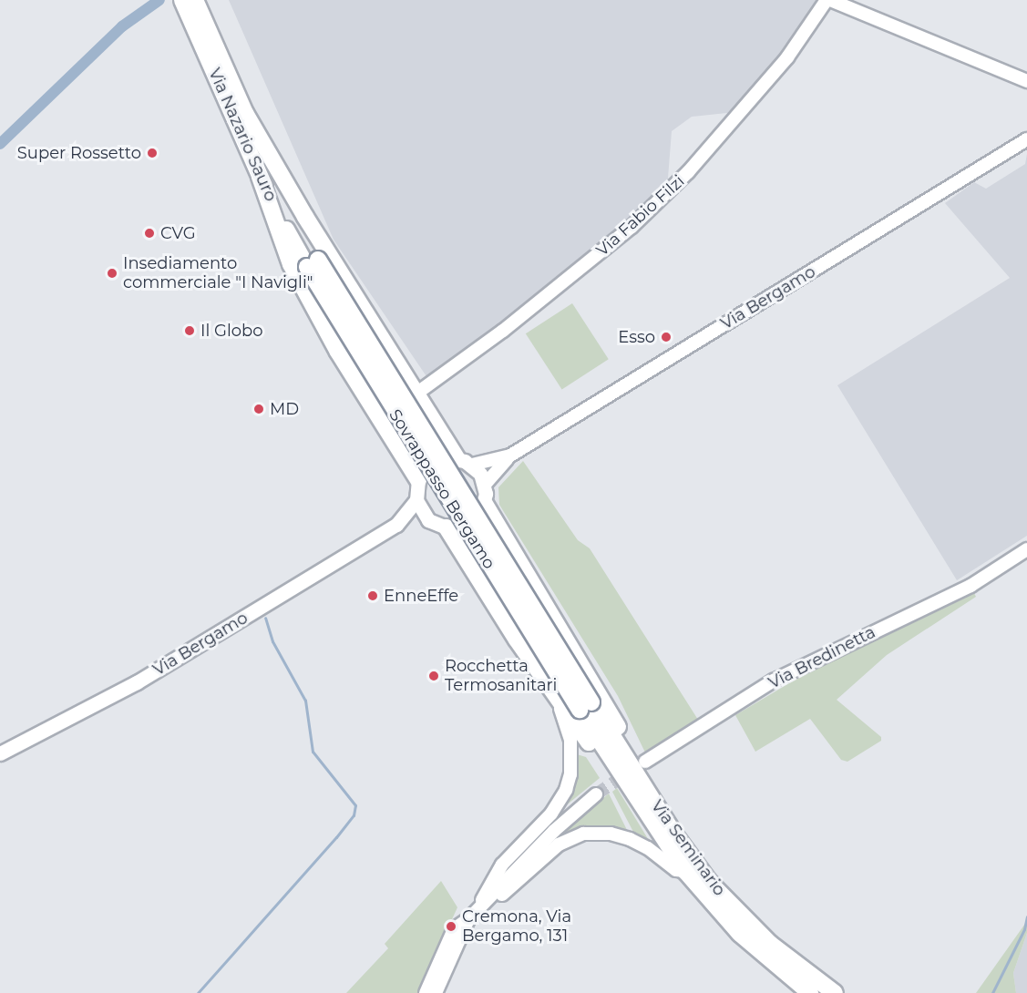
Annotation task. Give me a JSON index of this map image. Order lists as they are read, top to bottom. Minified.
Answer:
{"streets":{"highway":["Via Nazario Sauro","Sovrappasso Bergamo","Via Seminario"],"main road":["Via Bergamo"],"street":["Via Fabio Filzi","Via Bredinetta"]},"crossings":[["Via Nazario Sauro","Sovrappasso Bergamo"],["Sovrappasso Bergamo","Via Seminario"]],"places":["Super Rossetto","CVG","Insediamento commerciale \"I Navigli\"","Il Globo","Esso","MD","EnneEffe","Rocchetta Termosanitari","Cremona, Via Bergamo, 131"]}
